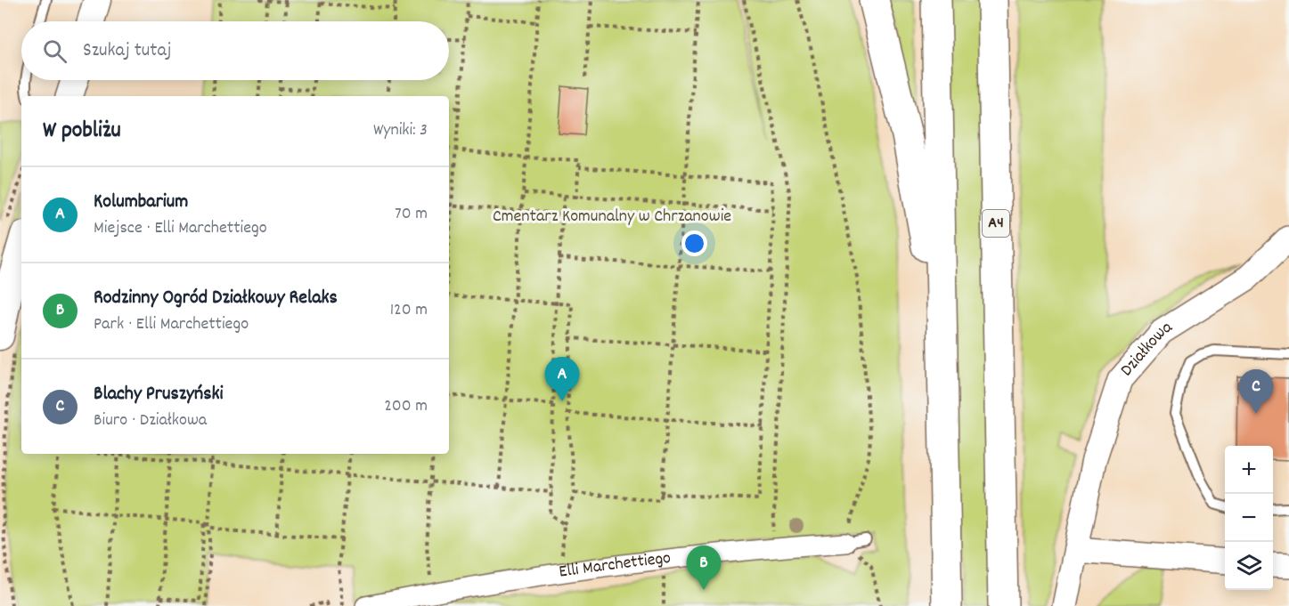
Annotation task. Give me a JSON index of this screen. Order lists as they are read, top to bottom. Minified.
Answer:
{"streets":{"highway":["A4"],"street":["Działkowa","Elli Marchettiego"]},"parks":["Cmentarz Komunalny w Chrzanowie"],"page":{"search":"Szukaj tutaj","heading":["W pobliżu","Wyniki: 3"],"list":[{"mark":"A","name":"Kolumbarium","note":"Miejsce · Elli Marchettiego","value":"70 m"},{"mark":"B","name":"Rodzinny Ogród Działkowy Relaks","note":"Park · Elli Marchettiego","value":"120 m"},{"mark":"C","name":"Blachy Pruszyński","note":"Biuro · Działkowa","value":"200 m"}],"pins":["A","C","B"],"map_buttons":["+","−"]}}
